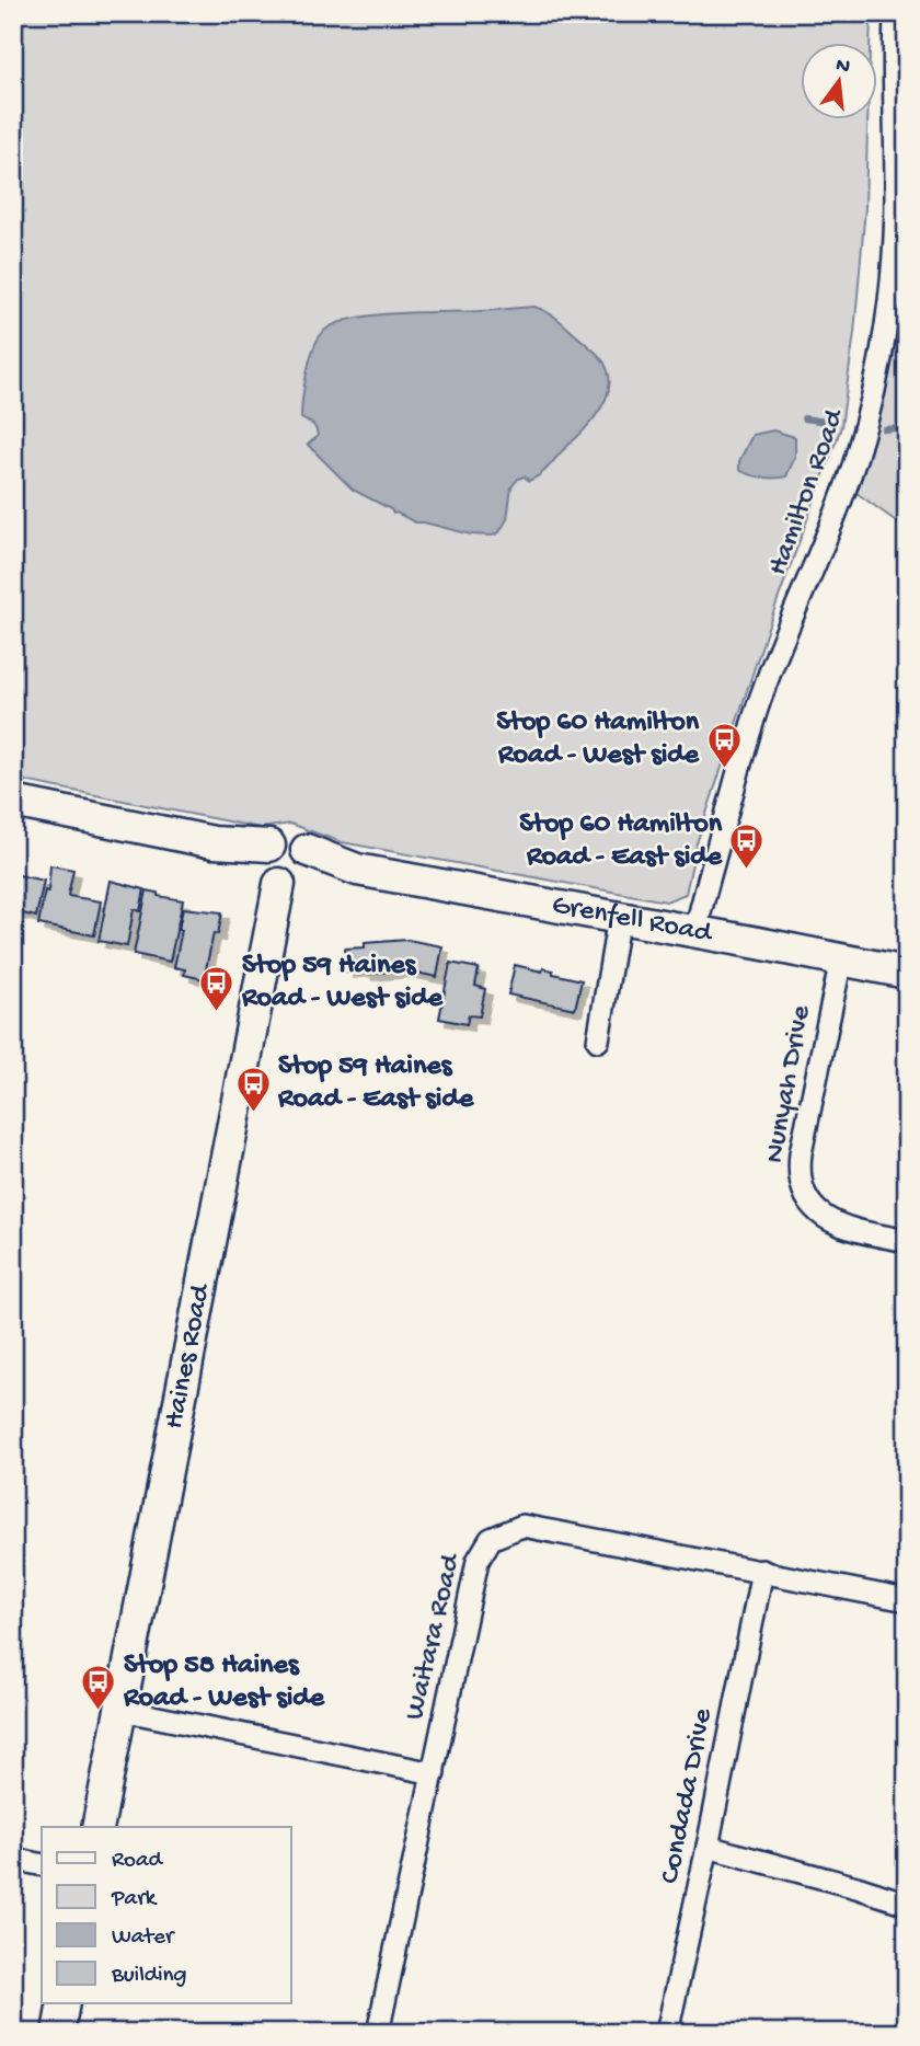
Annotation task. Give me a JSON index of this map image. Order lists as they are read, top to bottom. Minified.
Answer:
{"streets":{"main road":["Grenfell Road","Haines Road"],"street":["Hamilton Road","Nunyah Drive","Waitara Road","Condada Drive"]},"crossings":[["Hamilton Road","Grenfell Road"],["Grenfell Road","Nunyah Drive"],["Grenfell Road","Haines Road"],["Waitara Road","Condada Drive"]],"places":{"bus stop":["Stop 60 Hamilton Road - West side","Stop 60 Hamilton Road - East side","Stop 59 Haines Road - West side","Stop 59 Haines Road - East side","Stop 58 Haines Road - West side"]},"legend":["Road","Park","Water","Building"],"north":"top"}
